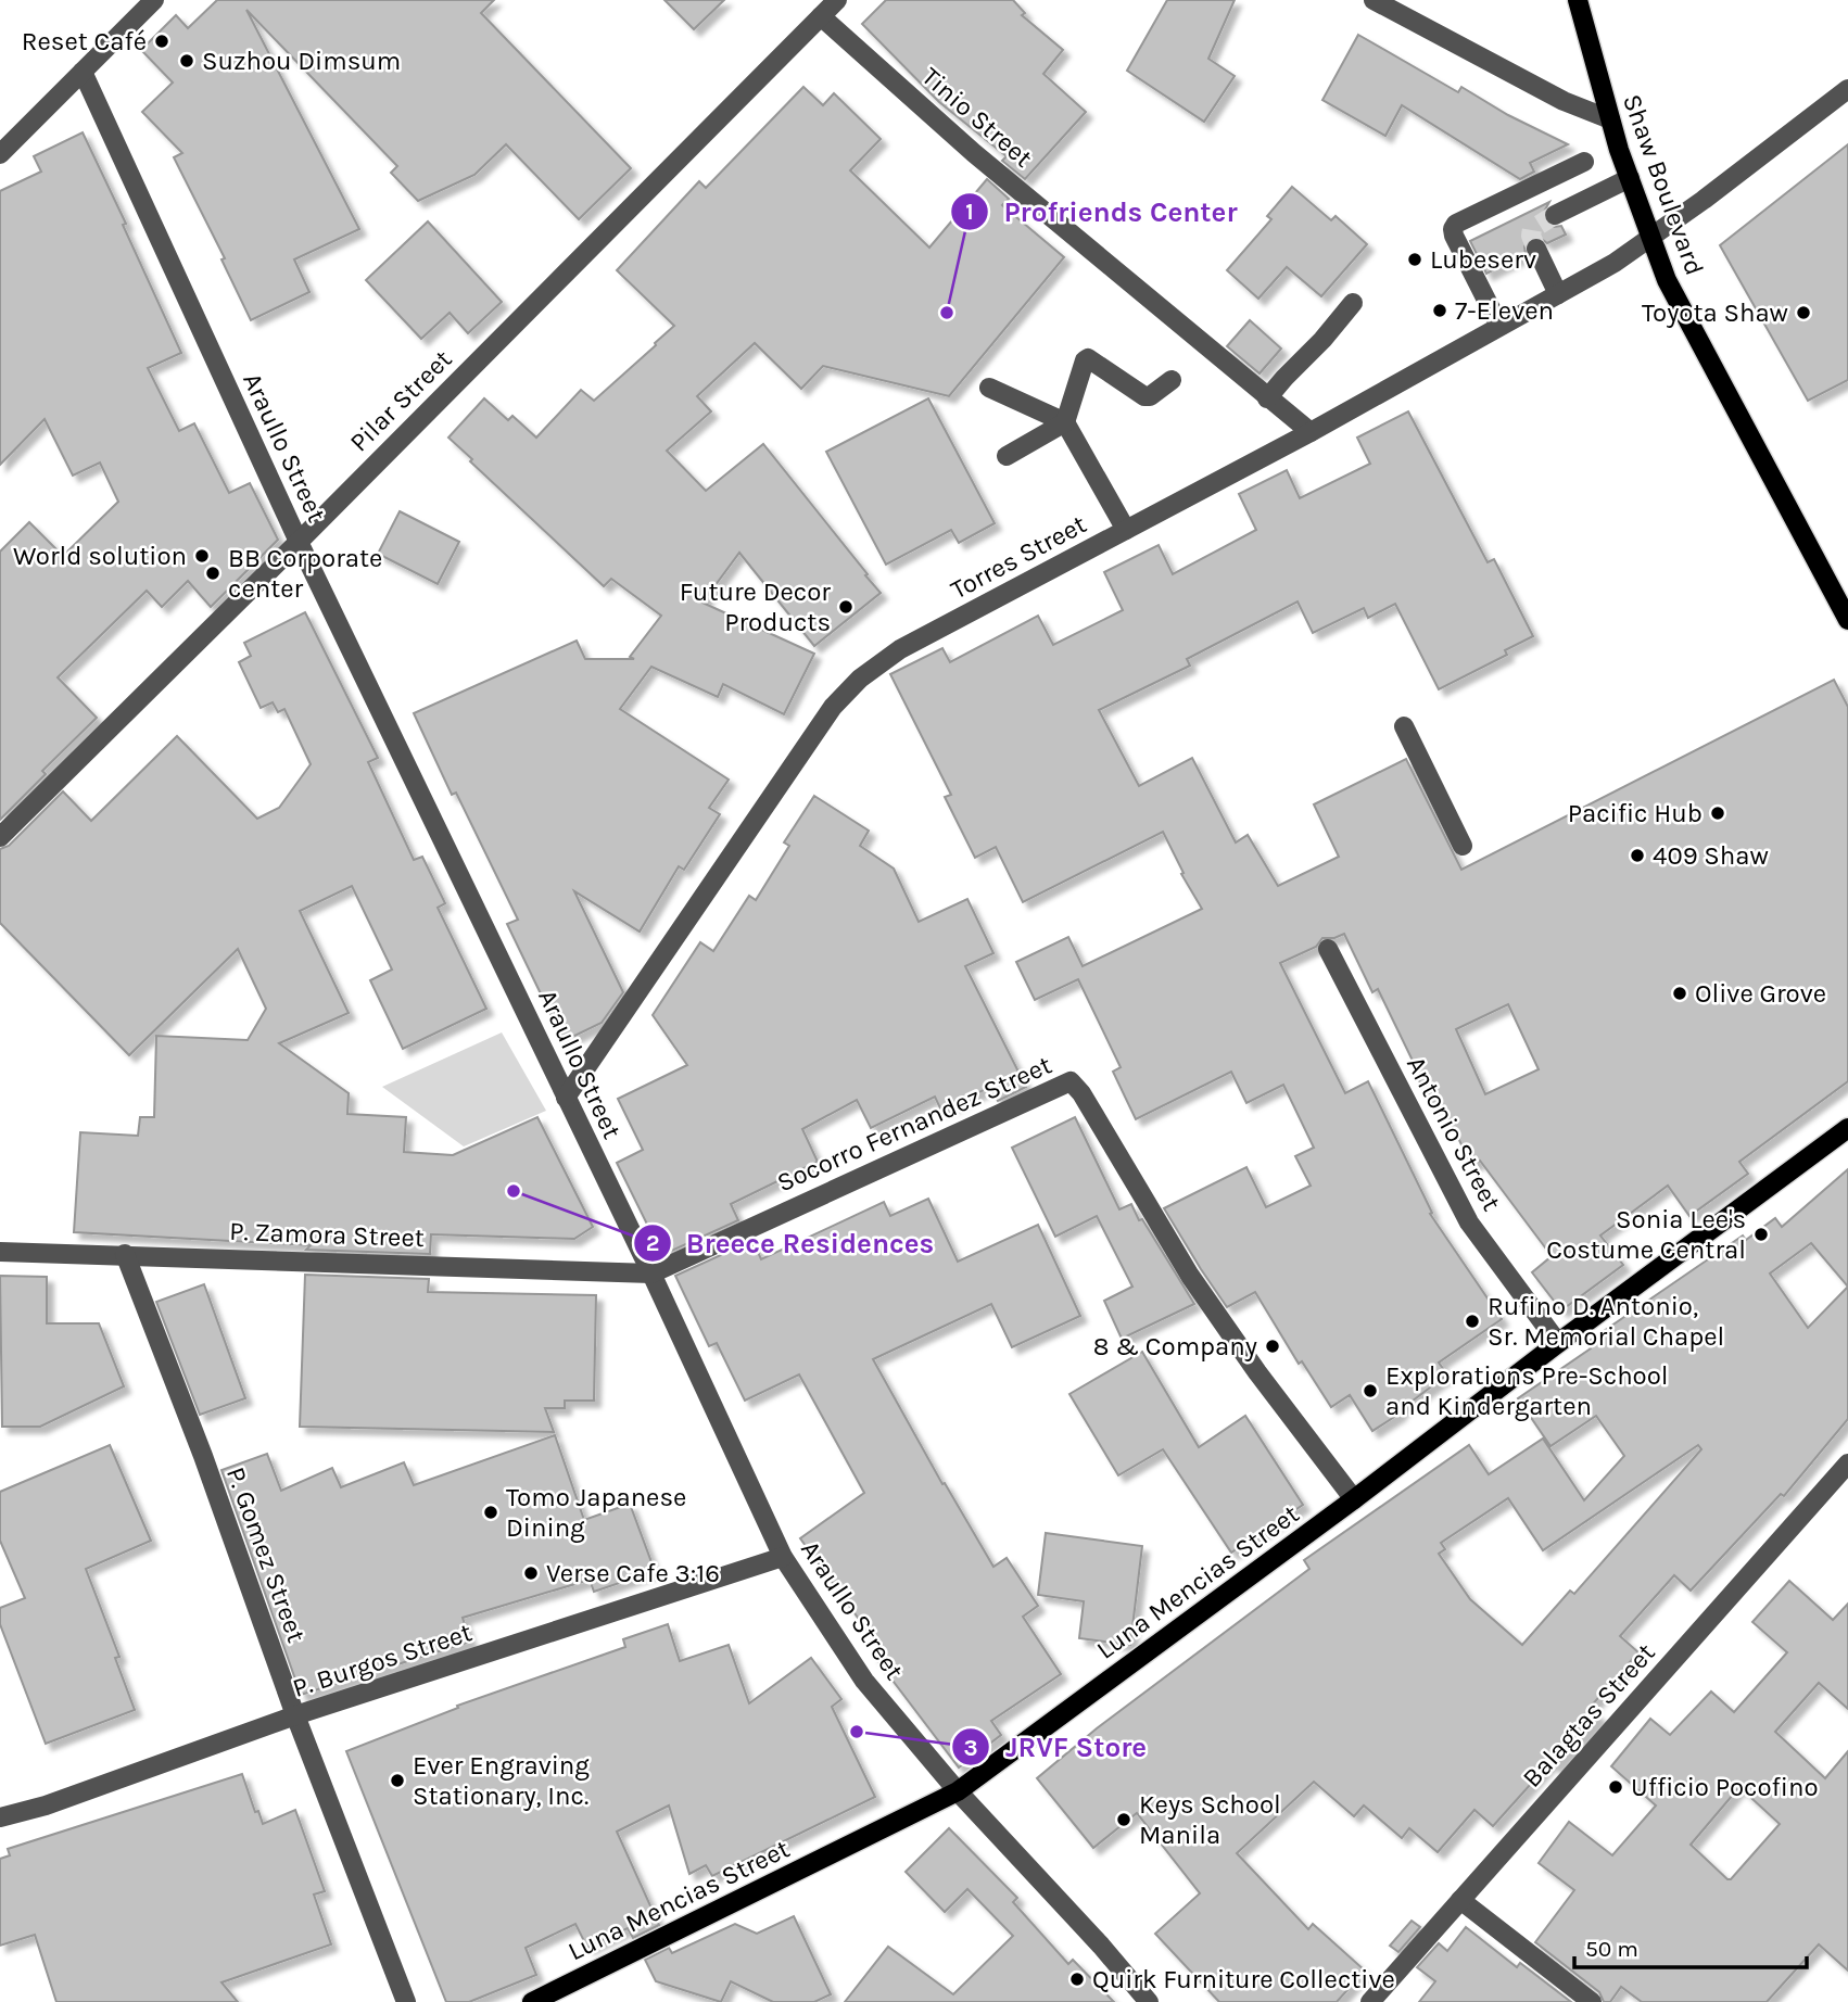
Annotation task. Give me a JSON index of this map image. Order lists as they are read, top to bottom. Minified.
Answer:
{"streets":{"main road":["Shaw Boulevard","Luna Mencias Street"],"street":["Tinio Street","Pilar Street","Araullo Street","Torres Street","Socorro Fernandez Street","Antonio Street","P. Zamora Street","P. Gomez Street","P. Burgos Street","Balagtas Street"]},"crossings":[["Tinio Street","Pilar Street"],["Tinio Street","Torres Street"],["Shaw Boulevard","Torres Street"],["Pilar Street","Araullo Street"],["Araullo Street","Torres Street"],["Araullo Street","Socorro Fernandez Street"],["Araullo Street","P. Zamora Street"],["Araullo Street","Luna Mencias Street"],["Araullo Street","P. Burgos Street"],["Socorro Fernandez Street","P. Zamora Street"],["Socorro Fernandez Street","Luna Mencias Street"],["Antonio Street","Luna Mencias Street"],["P. Zamora Street","P. Gomez Street"],["P. Gomez Street","P. Burgos Street"]],"places":["Reset Café","Suzhou Dimsum","Lubeserv","7-Eleven","Profriends Center","Toyota Shaw","World solution","BB Corporate center","Future Decor Products","Pacific Hub","409 Shaw","Olive Grove","Breece Residences","Sonia Lee's Costume Central","Rufino D. Antonio, Sr. Memorial Chapel","8 & Company","Explorations Pre-School and Kindergarten","Tomo Japanese Dining","Verse Cafe 3:16","JRVF Store","Ever Engraving Stationary, Inc.","Ufficio Pocofino","Keys School Manila","Quirk Furniture Collective"],"scale_bar":"50 m"}
